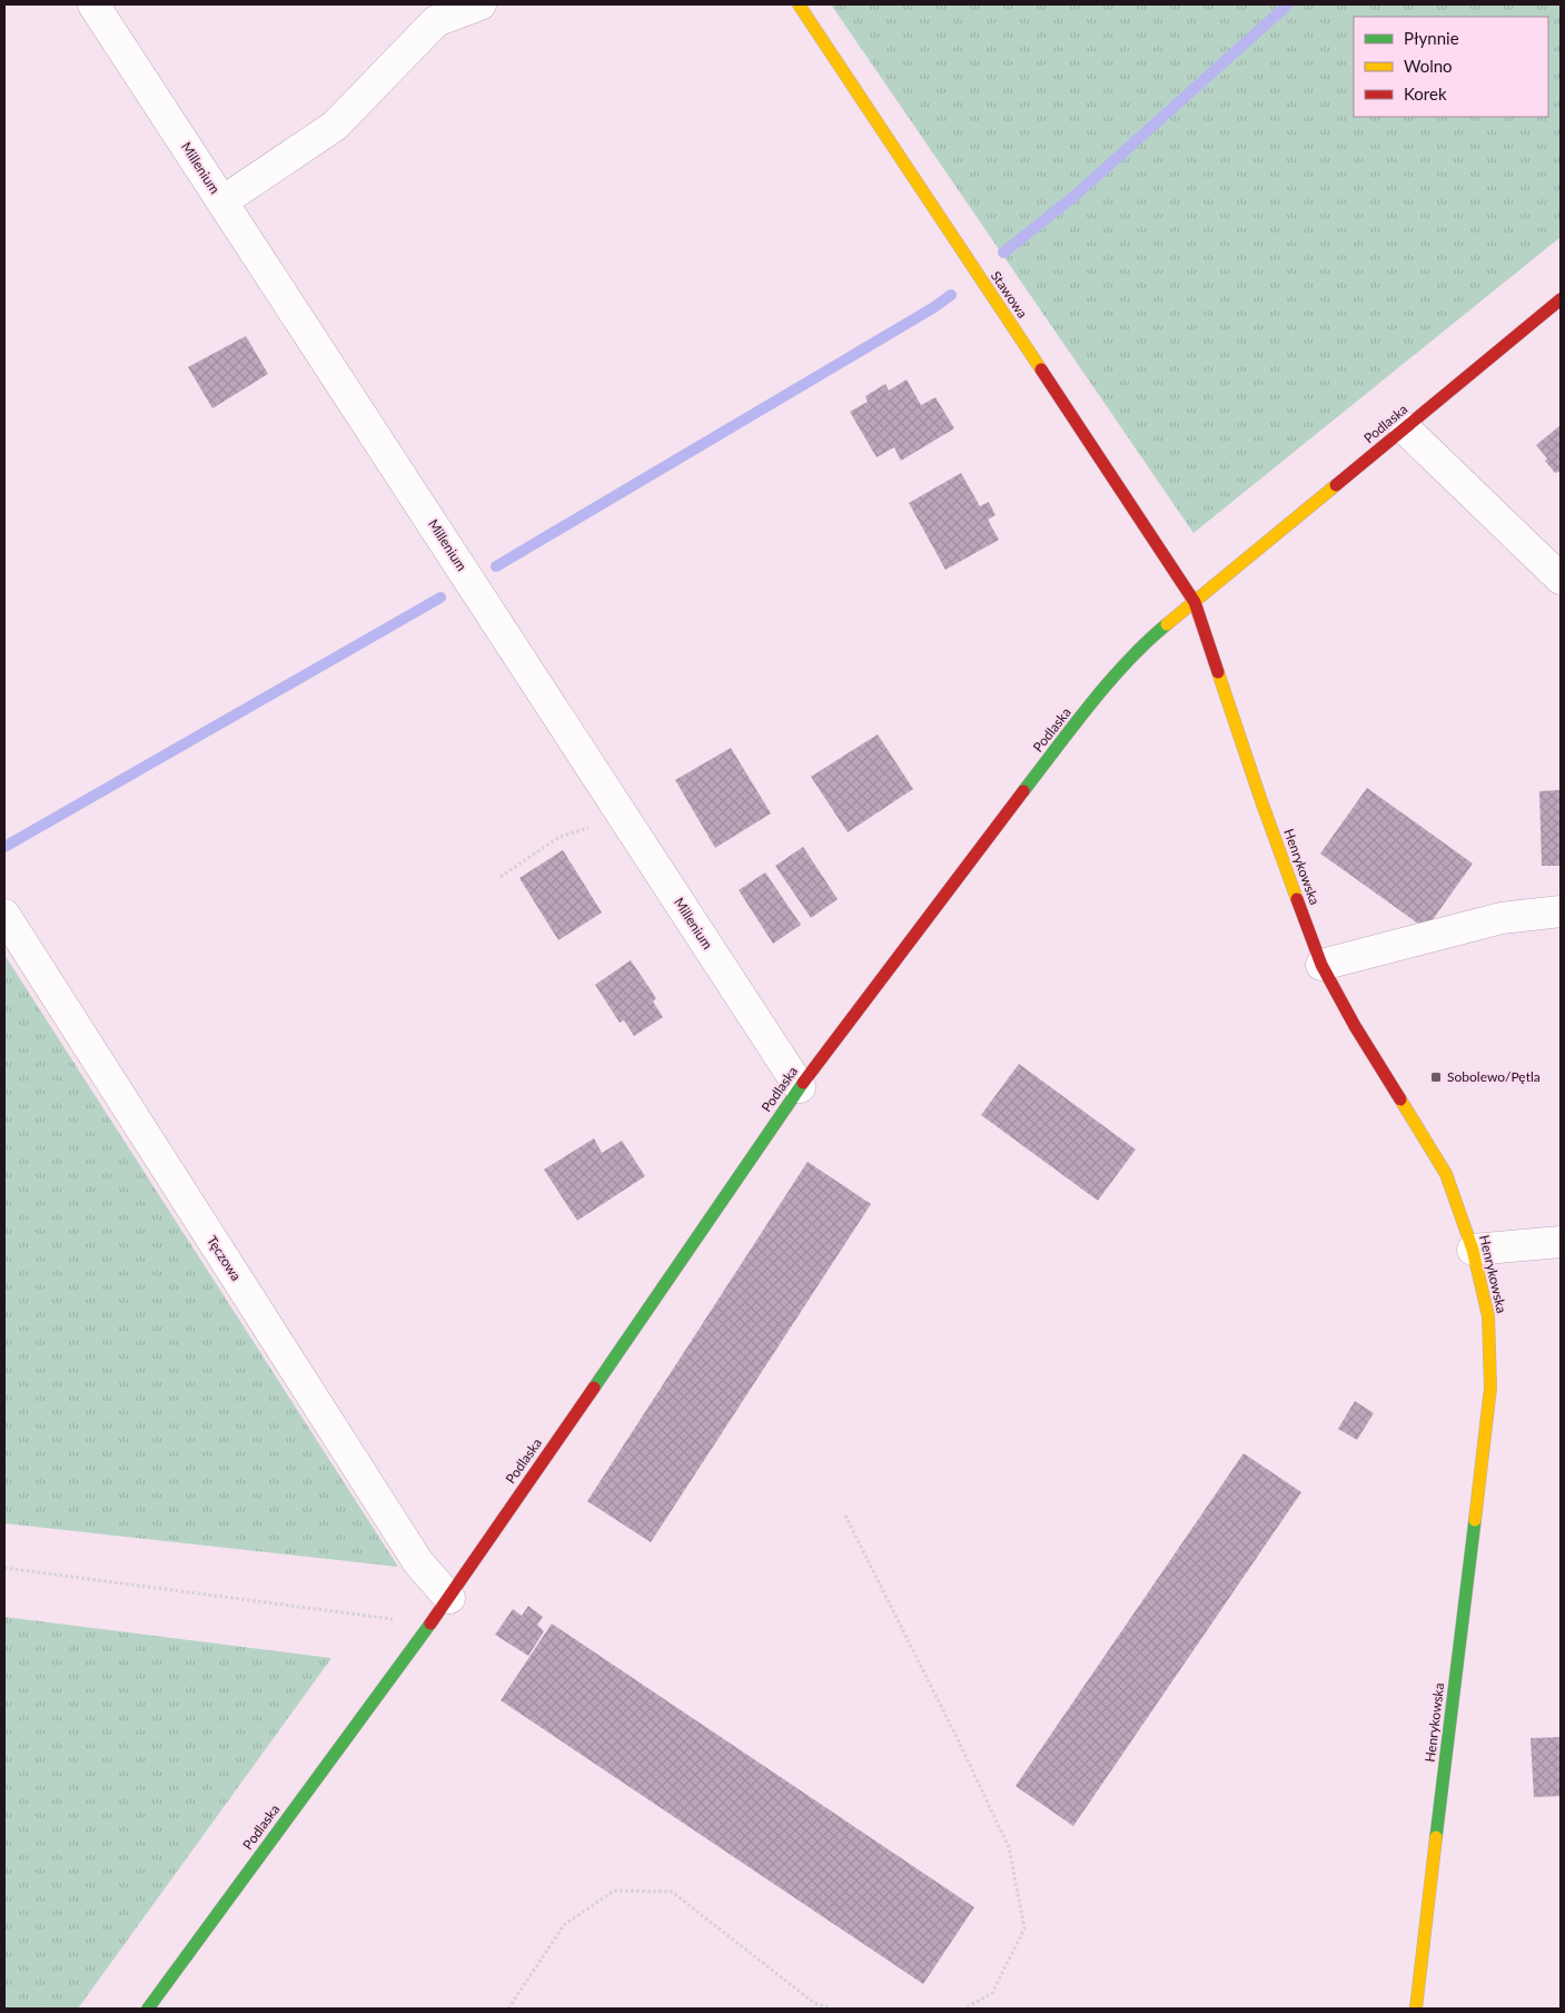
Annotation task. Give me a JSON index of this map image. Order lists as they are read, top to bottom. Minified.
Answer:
{"streets":{"street":["Millenium","Stawowa","Podlaska","Henrykowska","Tęczowa"]},"crossings":[["Millenium","Podlaska"],["Stawowa","Podlaska"],["Stawowa","Henrykowska"],["Podlaska","Henrykowska"],["Podlaska","Tęczowa"]],"places":{"transit":["Sobolewo/Pętla"]},"legend":["Płynnie","Wolno","Korek"]}
